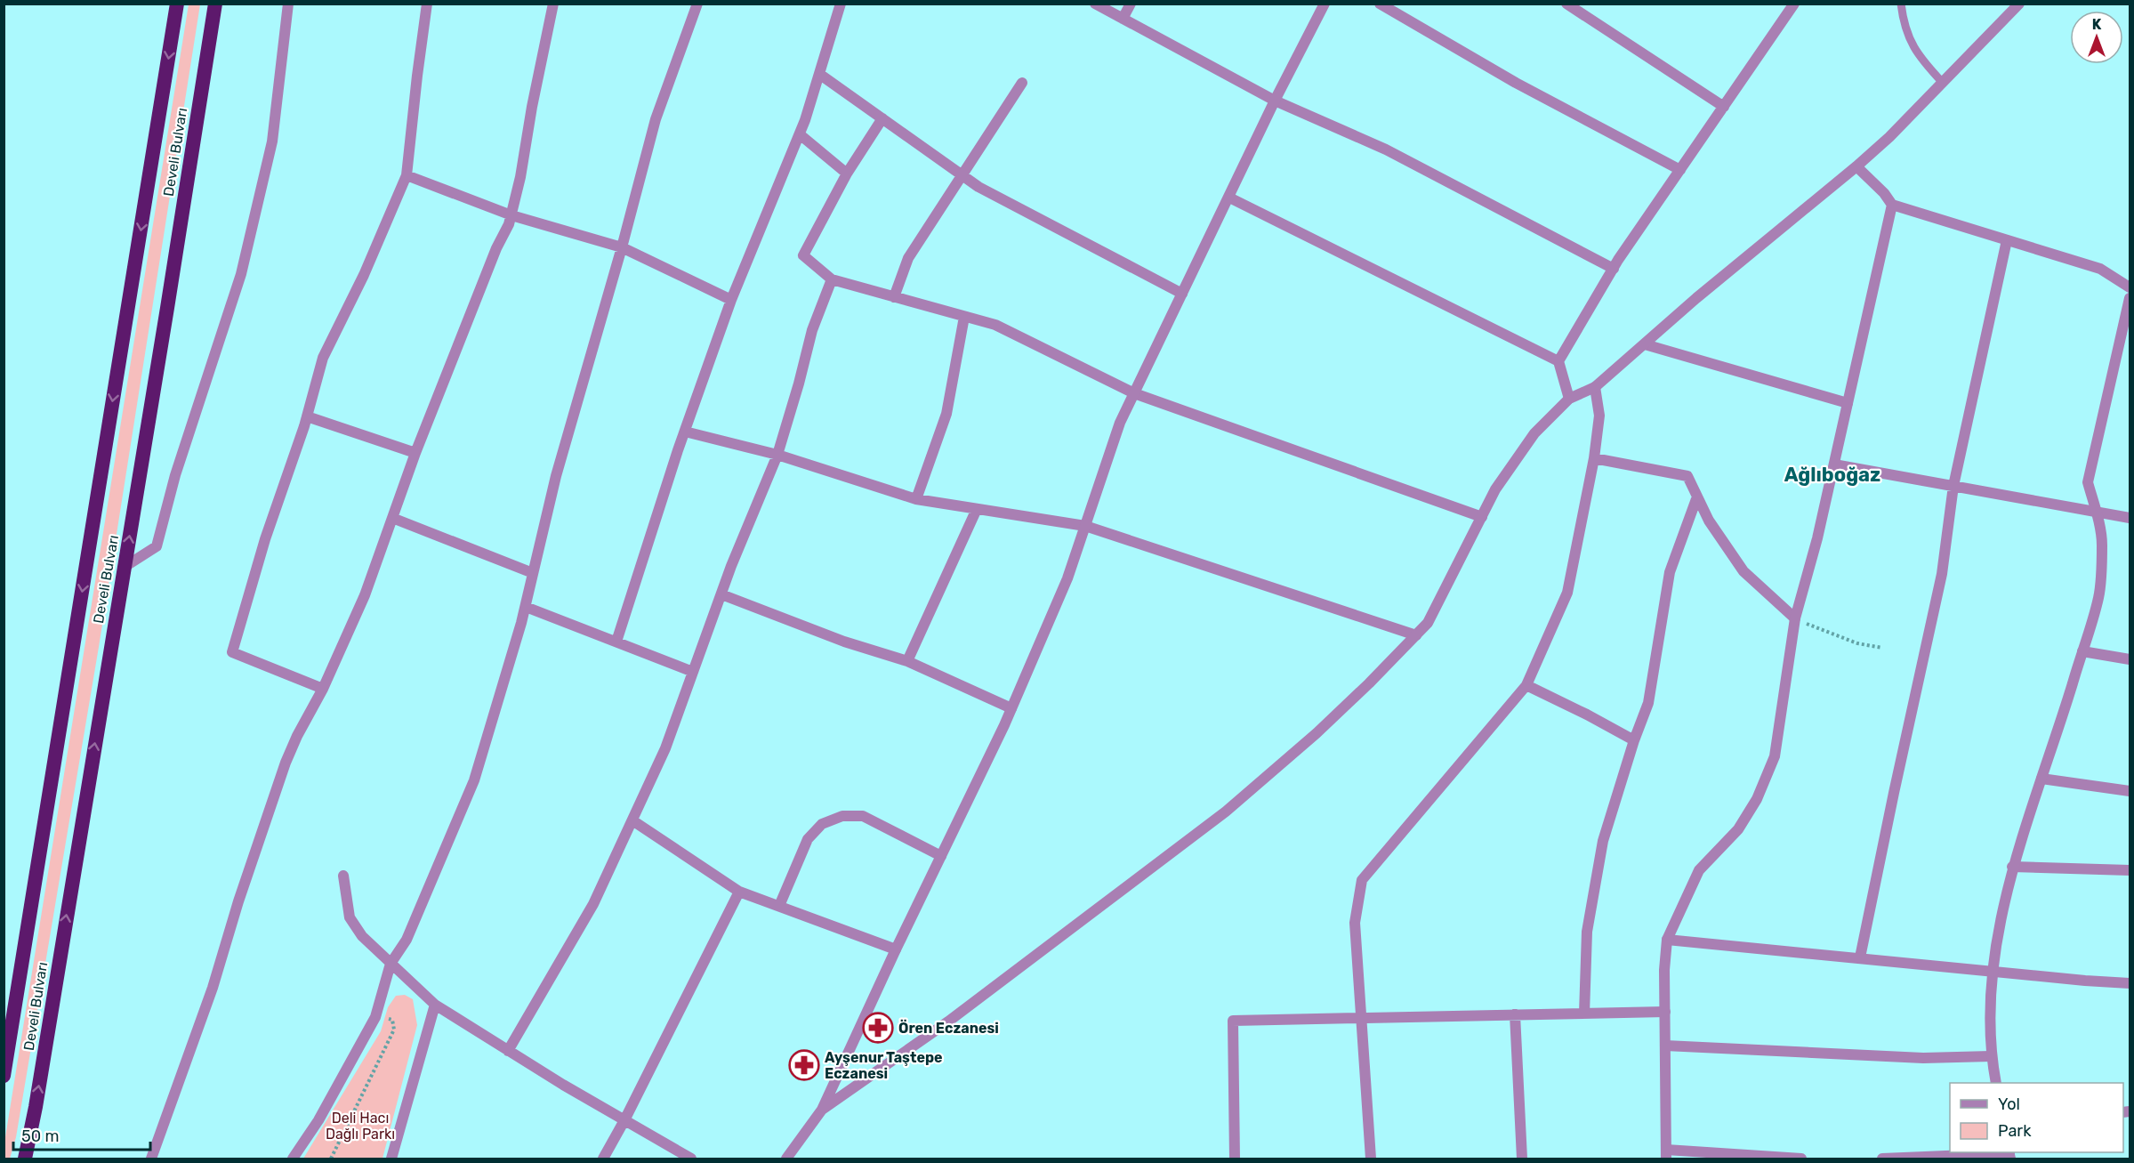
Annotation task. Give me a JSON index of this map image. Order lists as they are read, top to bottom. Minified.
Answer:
{"streets":{"highway":["Develi Bulvarı"]},"districts":["Ağlıboğaz"],"parks":["Deli Hacı Dağlı Parkı"],"places":{"pharmacy":["Ören Eczanesi","Ayşenur Taştepe Eczanesi"]},"legend":["Yol","Park"],"scale_bar":"50 m","north":"top"}
